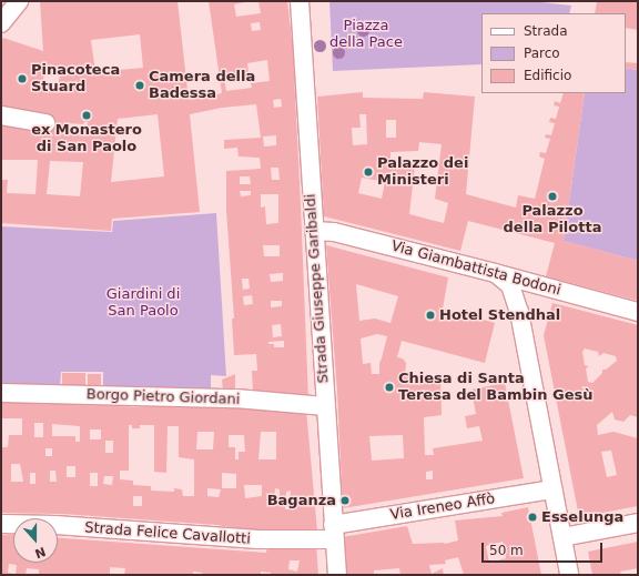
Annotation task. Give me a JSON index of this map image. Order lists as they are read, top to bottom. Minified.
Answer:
{"streets":{"street":["Via Giambattista Bodoni","Strada Giuseppe Garibaldi","Borgo Pietro Giordani","Via Ireneo Affò","Strada Felice Cavallotti"]},"crossings":[["Via Giambattista Bodoni","Strada Giuseppe Garibaldi"],["Strada Giuseppe Garibaldi","Borgo Pietro Giordani"],["Strada Giuseppe Garibaldi","Via Ireneo Affò"],["Strada Giuseppe Garibaldi","Strada Felice Cavallotti"],["Via Ireneo Affò","Strada Felice Cavallotti"]],"parks":["Piazza della Pace","Giardini di San Paolo"],"places":["Pinacoteca Stuard","Camera della Badessa","ex Monastero di San Paolo","Palazzo dei Ministeri","Palazzo della Pilotta","Hotel Stendhal","Chiesa di Santa Teresa del Bambin Gesù","Baganza","Esselunga"],"legend":["Strada","Parco","Edificio"],"scale_bar":"50 m","north":"bottom"}
